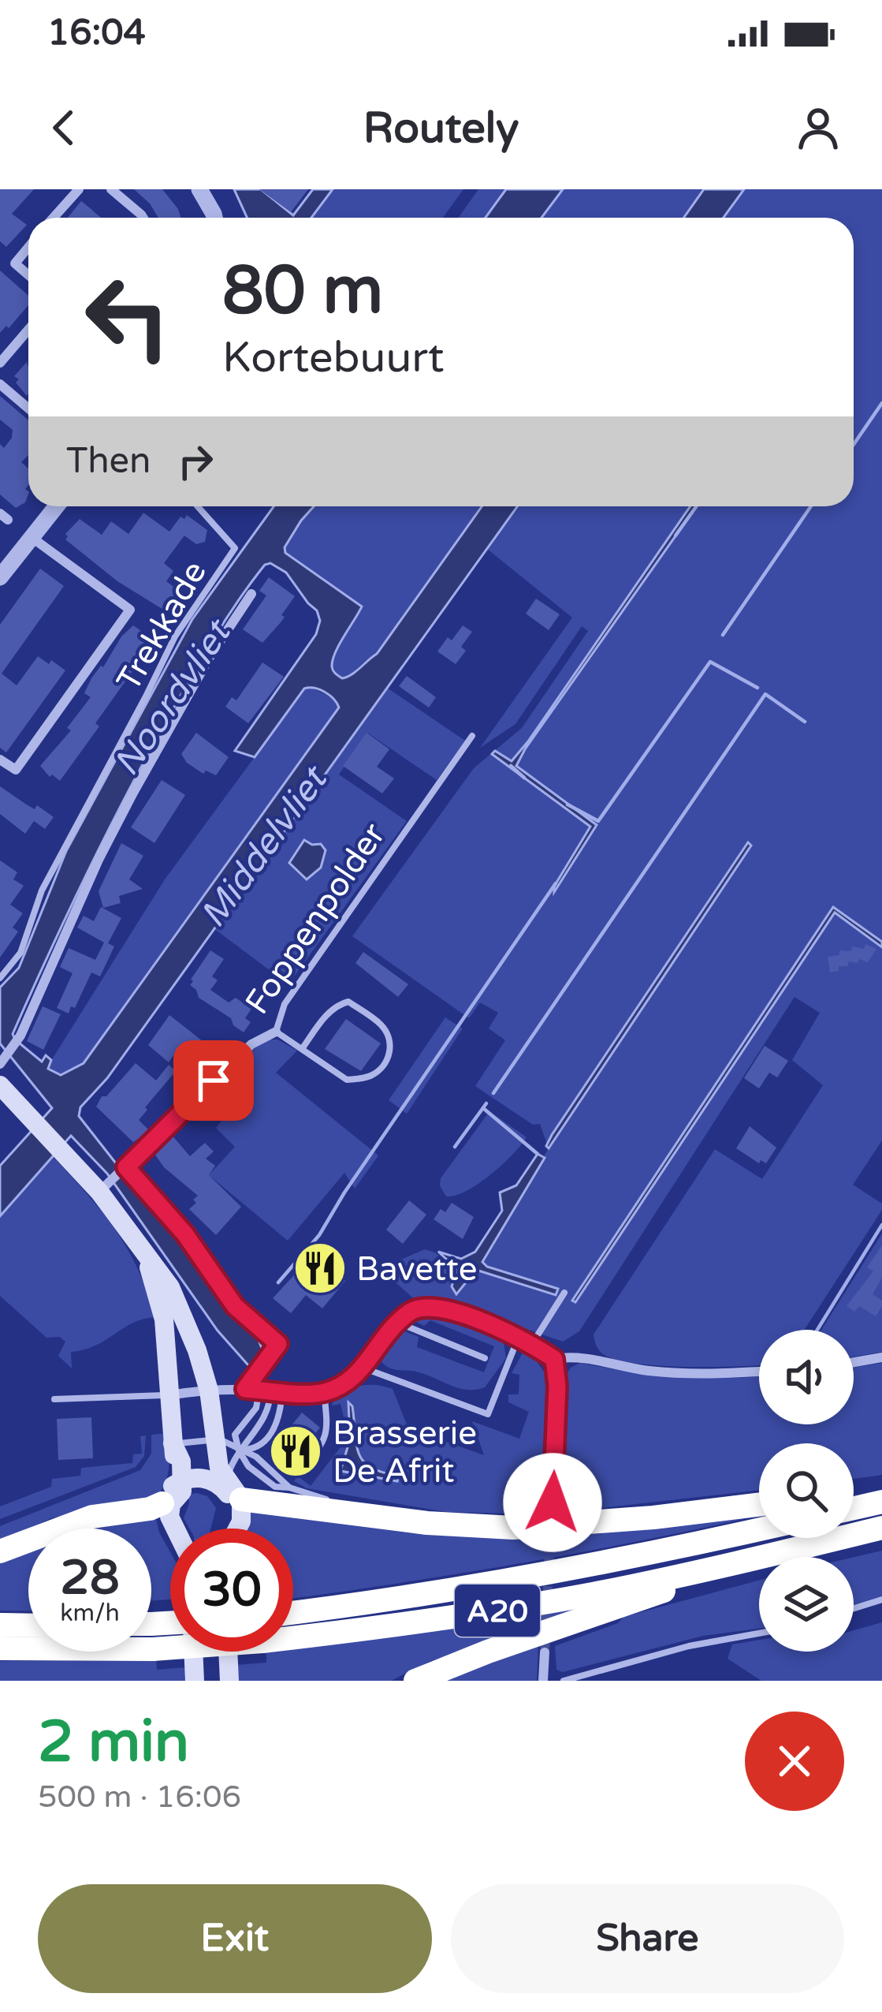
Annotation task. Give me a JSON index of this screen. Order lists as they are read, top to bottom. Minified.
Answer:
{"streets":{"highway":["A20"],"street":["Foppenpolder"],"lane":["Trekkade"]},"water":["Noordvliet","Middelvliet"],"places":{"restaurant":["Bavette","Brasserie De Afrit"]},"page":{"status":"16:04","header":"Routely","turn":["80 m","Kortebuurt"],"then":"Then","speed":"28 km/h","limit":"30","heading":["2 min","500 m · 16:06"],"buttons":["Exit","Share"]}}
